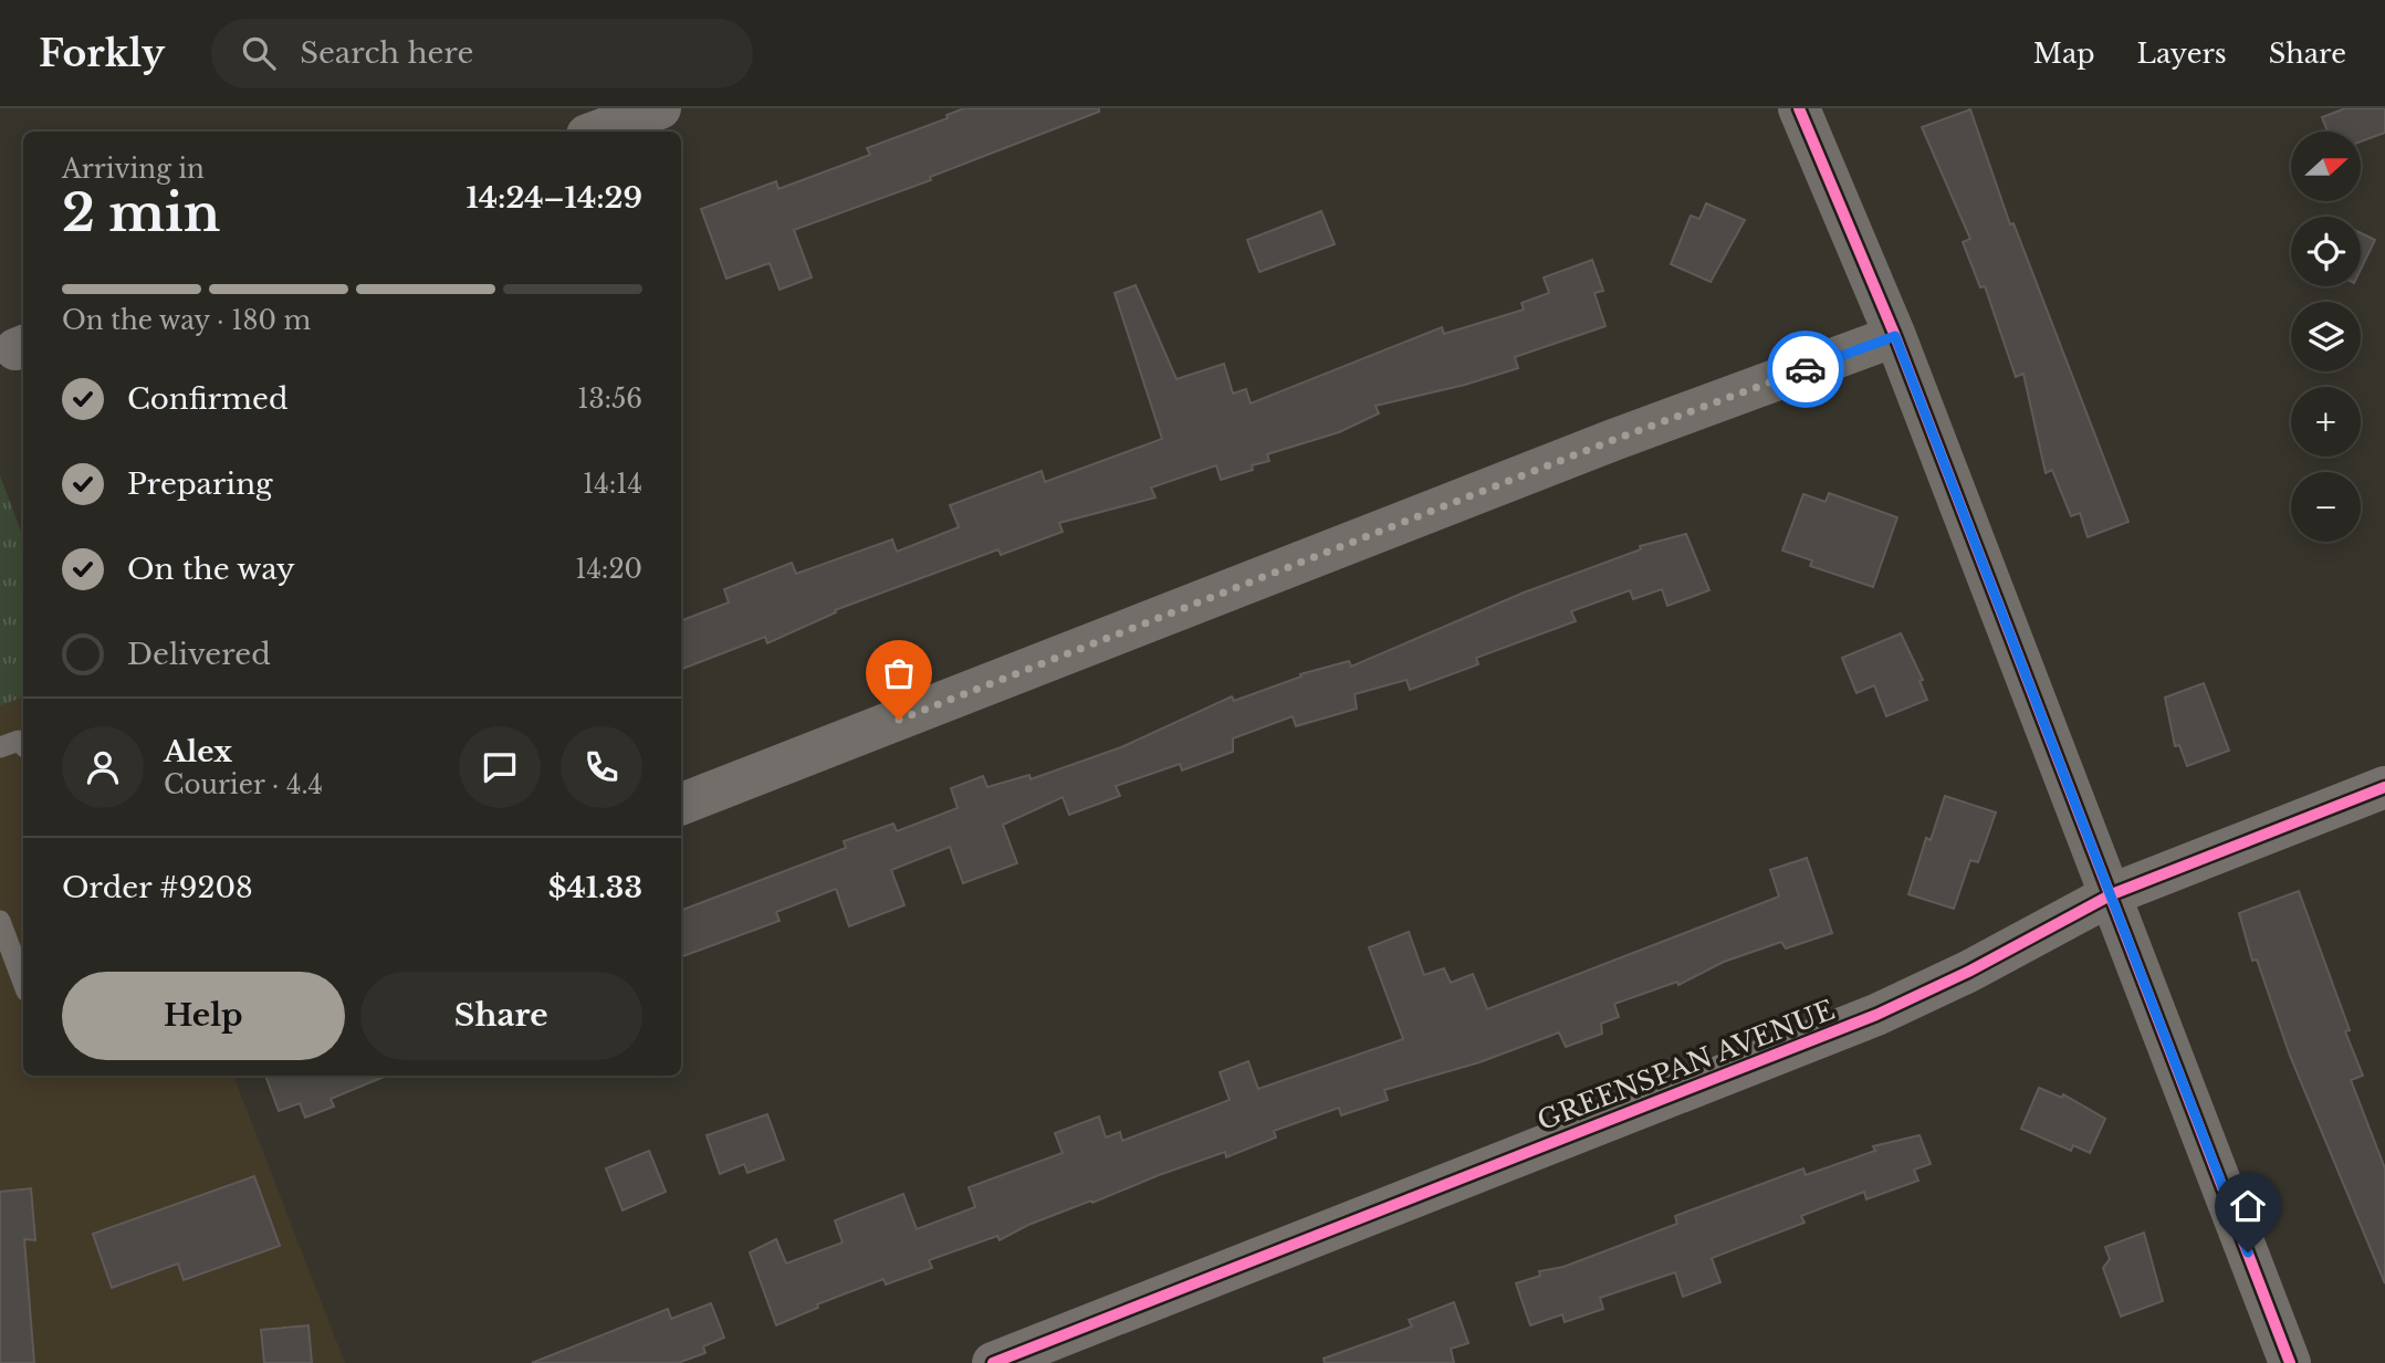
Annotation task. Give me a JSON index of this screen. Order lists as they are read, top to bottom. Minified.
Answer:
{"streets":{"street":["GREENSPAN AVENUE"]},"north":"right","page":{"header":"Forkly","search":"Search here","nav":["Map","Layers","Share"],"map_buttons":["+","−"],"heading":["2 min","Arriving in","14:24–14:29"],"panel":["Alex","Courier · 4.4","Order #9208","$41.33"],"bar":"On the way · 180 m","list":[["Confirmed","13:56"],["Preparing","14:14"],["On the way","14:20"],"Delivered"],"buttons":["Help","Share"]}}
